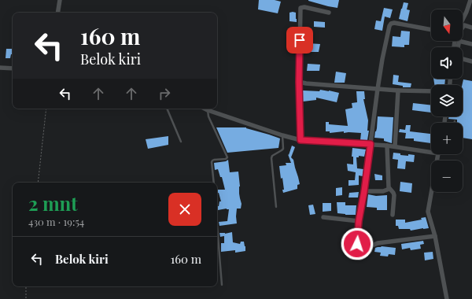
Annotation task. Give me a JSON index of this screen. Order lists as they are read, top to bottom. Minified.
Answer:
{"north":"bottom","page":{"map_buttons":["+","−"],"turn":["160 m","Belok kiri"],"heading":["2 mnt","430 m · 19:54"],"list":[{"name":"Belok kiri","value":"160 m"}]}}
